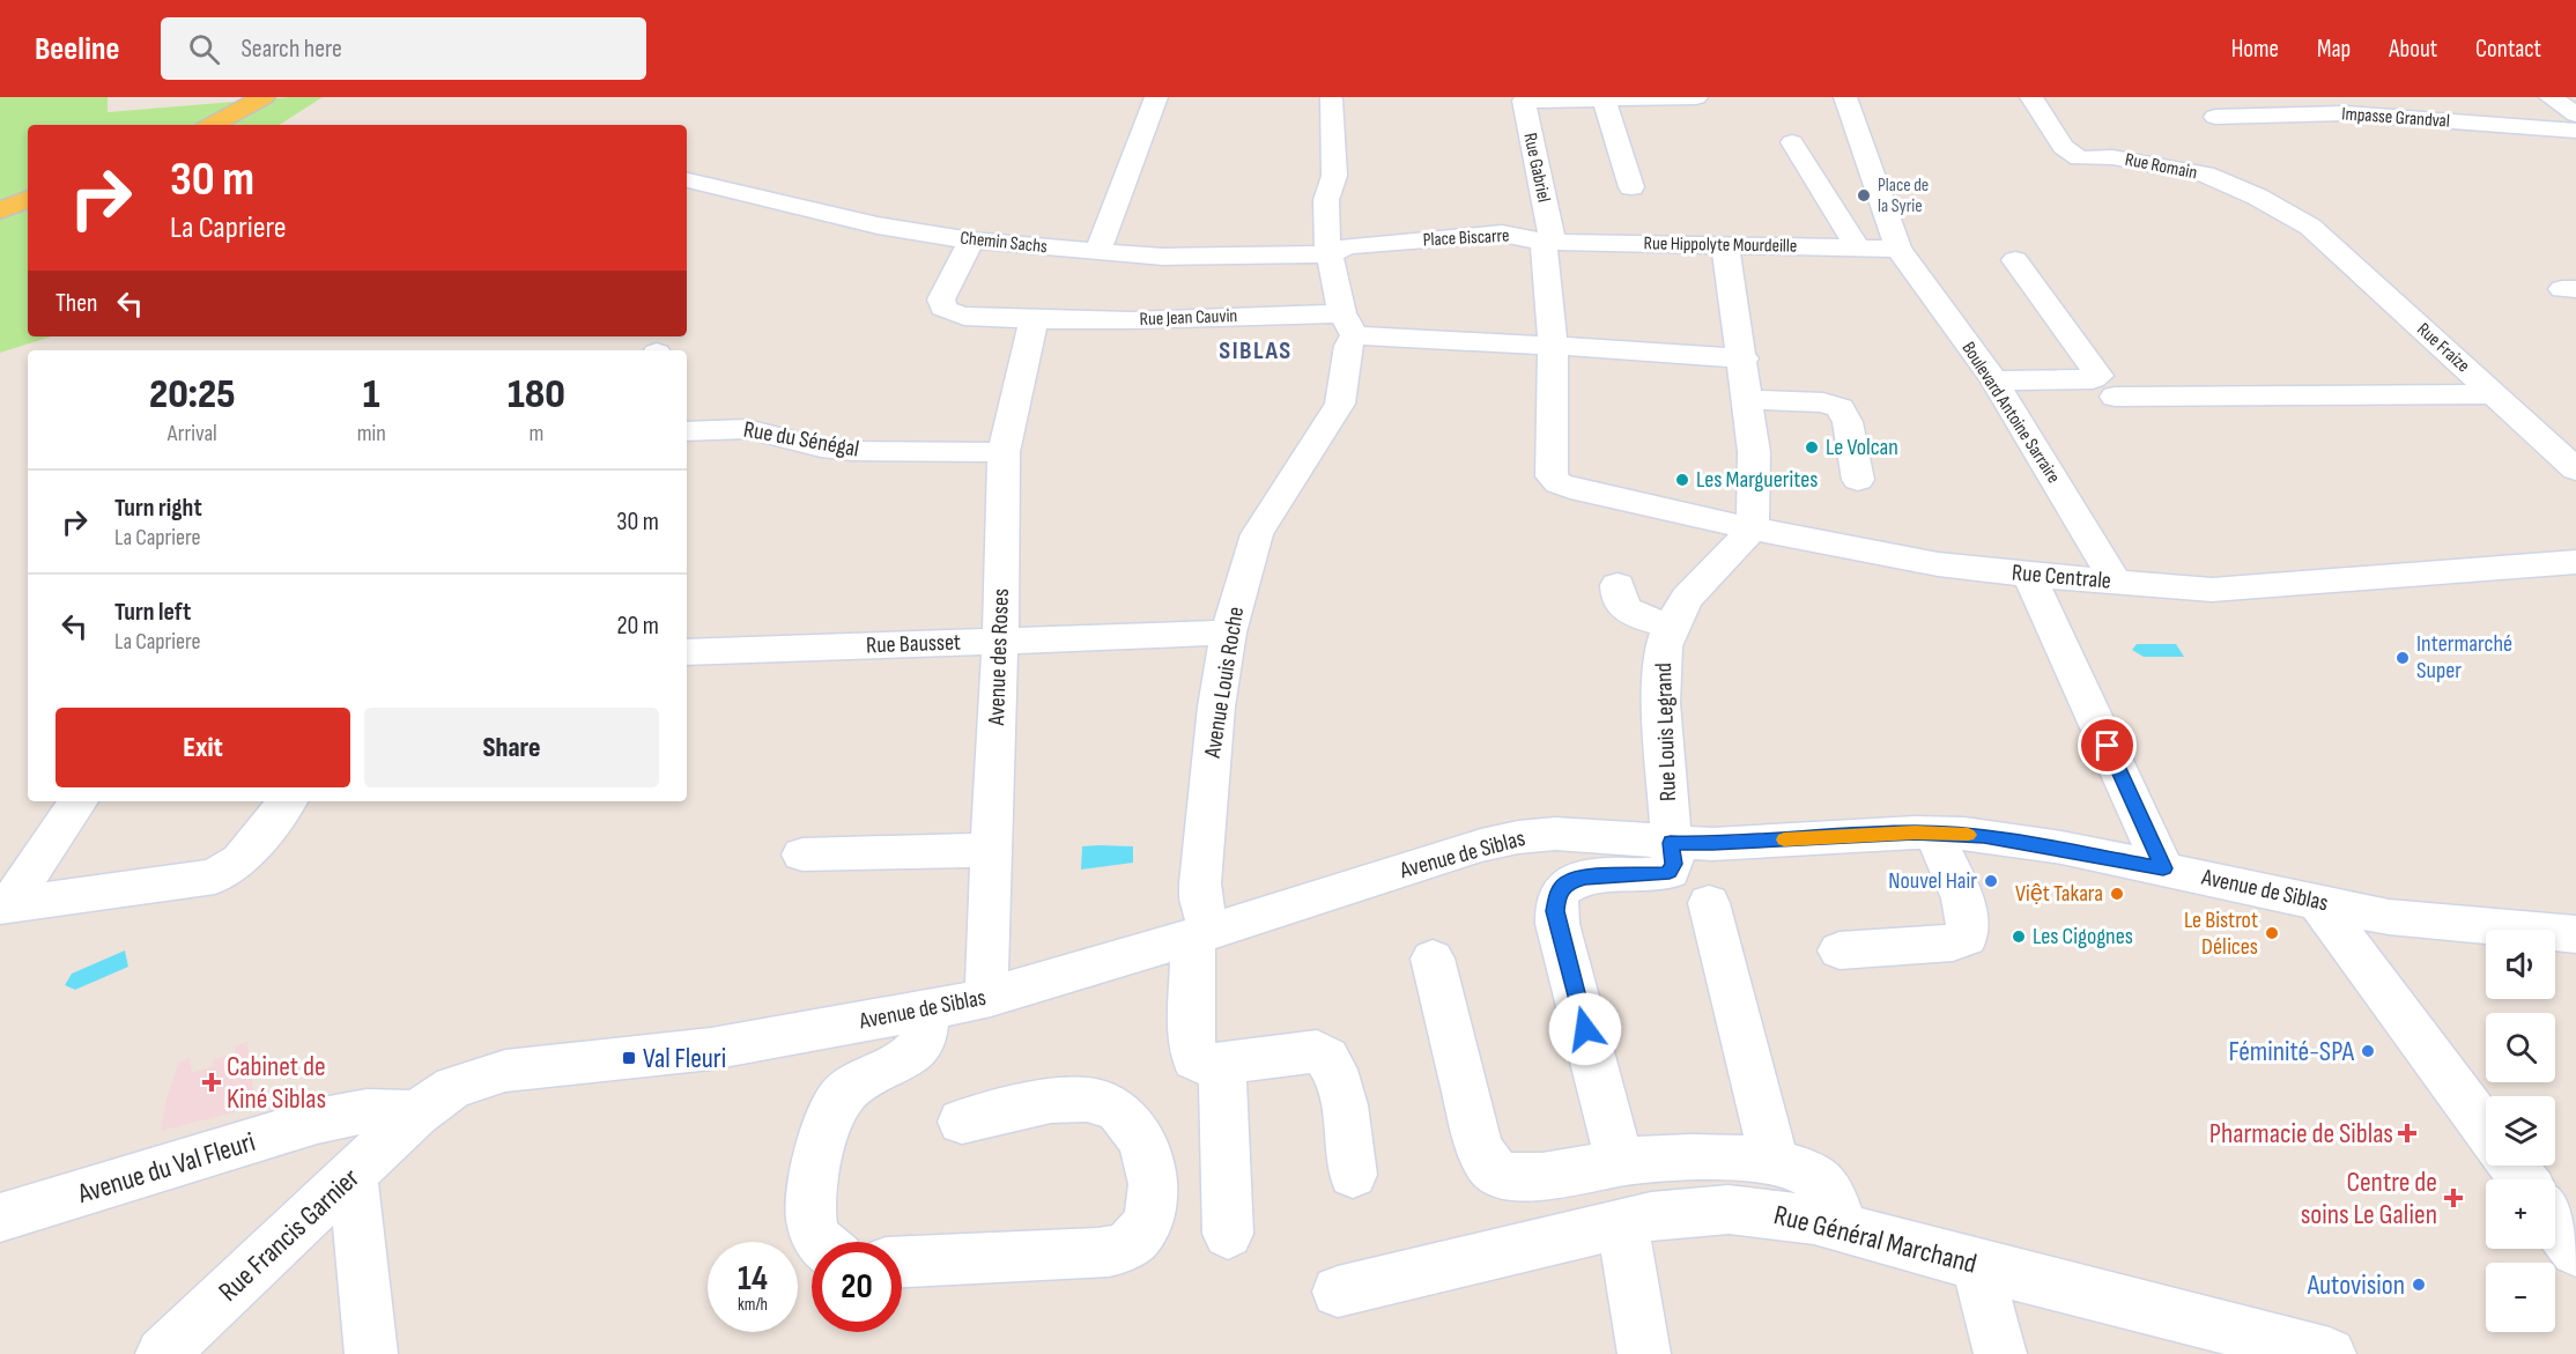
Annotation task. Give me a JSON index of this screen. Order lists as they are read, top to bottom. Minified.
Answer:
{"streets":{"street":["Impasse Grandval","Rue Romain","Rue Gabriel","Place Biscarre","Chemin Sachs","Rue Hippolyte Mourdeille","Rue Jean Cauvin","Rue Fraize","Boulevard Antoine Sarraire","Rue du Sénégal","Rue Centrale","Rue Bausset","Avenue des Roses","Avenue Louis Roche","Rue Louis Legrand","Avenue de Siblas","Avenue du Val Fleuri","Rue Francis Garnier","Rue Général Marchand"]},"crossings":[["Rue Romain","Rue Fraize"],["Rue Gabriel","Place Biscarre"],["Rue Gabriel","Rue Hippolyte Mourdeille"],["Place Biscarre","Chemin Sachs"],["Place Biscarre","Rue Hippolyte Mourdeille"],["Place Biscarre","Rue Centrale"],["Chemin Sachs","Rue Jean Cauvin"],["Rue Hippolyte Mourdeille","Boulevard Antoine Sarraire"],["Rue Jean Cauvin","Avenue des Roses"],["Rue Jean Cauvin","Avenue Louis Roche"],["Boulevard Antoine Sarraire","Rue Centrale"],["Rue du Sénégal","Avenue des Roses"],["Rue Centrale","Rue Louis Legrand"],["Rue Bausset","Avenue des Roses"],["Rue Bausset","Avenue Louis Roche"],["Avenue des Roses","Avenue de Siblas"],["Avenue Louis Roche","Avenue de Siblas"],["Rue Louis Legrand","Avenue de Siblas"],["Avenue de Siblas","Avenue du Val Fleuri"],["Avenue de Siblas","Rue Francis Garnier"],["Avenue du Val Fleuri","Rue Francis Garnier"]],"districts":["SIBLAS"],"places":{"other":["Place de la Syrie","Le Volcan","Les Marguerites","Intermarché Super","Nouvel Hair","Việt Takara","Le Bistrot Délices","Les Cigognes","Féminité-SPA","Autovision"],"transit":["Val Fleuri"],"health":["Cabinet de Kiné Siblas","Pharmacie de Siblas","Centre de soins Le Galien"]},"page":{"header":"Beeline","search":"Search here","nav":["Home","Map","About","Contact"],"turn":["30 m","La Capriere"],"then":"Then","eta":["20:25","Arrival","1","min","180","m"],"list":[{"name":"Turn right","note":"La Capriere","value":"30 m"},{"name":"Turn left","note":"La Capriere","value":"20 m"}],"buttons":["Exit","Share"],"map_buttons":["+","−"],"speed":"14 km/h","limit":"20"}}
